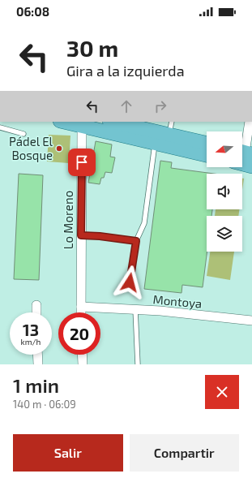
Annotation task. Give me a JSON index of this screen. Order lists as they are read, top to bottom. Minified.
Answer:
{"streets":{"street":["Lo Moreno","Montoya"]},"crossings":[["Lo Moreno","Montoya"]],"places":["Pádel El Bosque"],"north":"left","page":{"status":"06:08","turn":["30 m","Gira a la izquierda"],"speed":"13 km/h","limit":"20","heading":["1 min","140 m · 06:09"],"buttons":["Salir","Compartir"]}}
